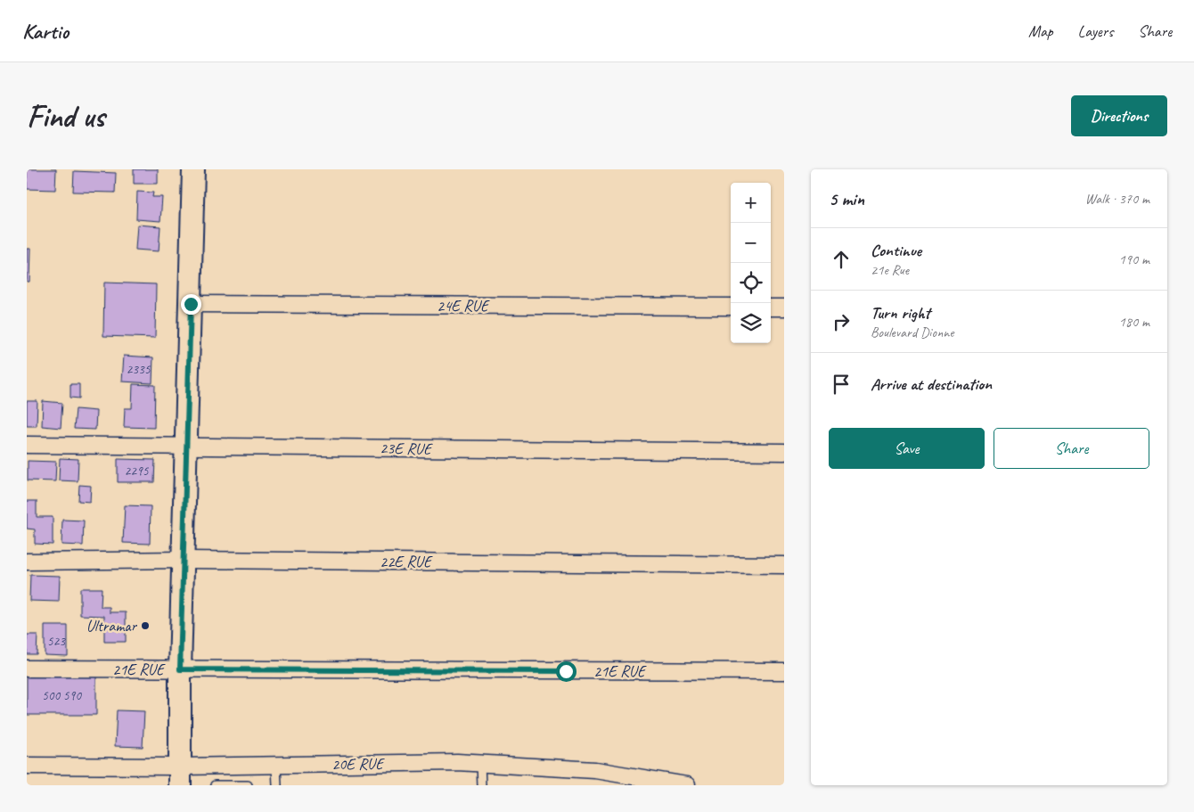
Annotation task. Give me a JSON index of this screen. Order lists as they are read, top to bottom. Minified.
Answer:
{"streets":{"street":["24E RUE","23E RUE","22E RUE","21E RUE","20E RUE"]},"places":["Ultramar"],"house_numbers":["2335","2295","523","500 590"],"page":{"header":"Kartio","nav":["Map","Layers","Share"],"buttons":["Directions",["Save","Share"]],"title":"Find us","heading":["5 min","Walk · 370 m"],"map_buttons":["+","−"],"list":[["Continue","21e Rue","190 m"],["Turn right","Boulevard Dionne","180 m"],"Arrive at destination"]}}
